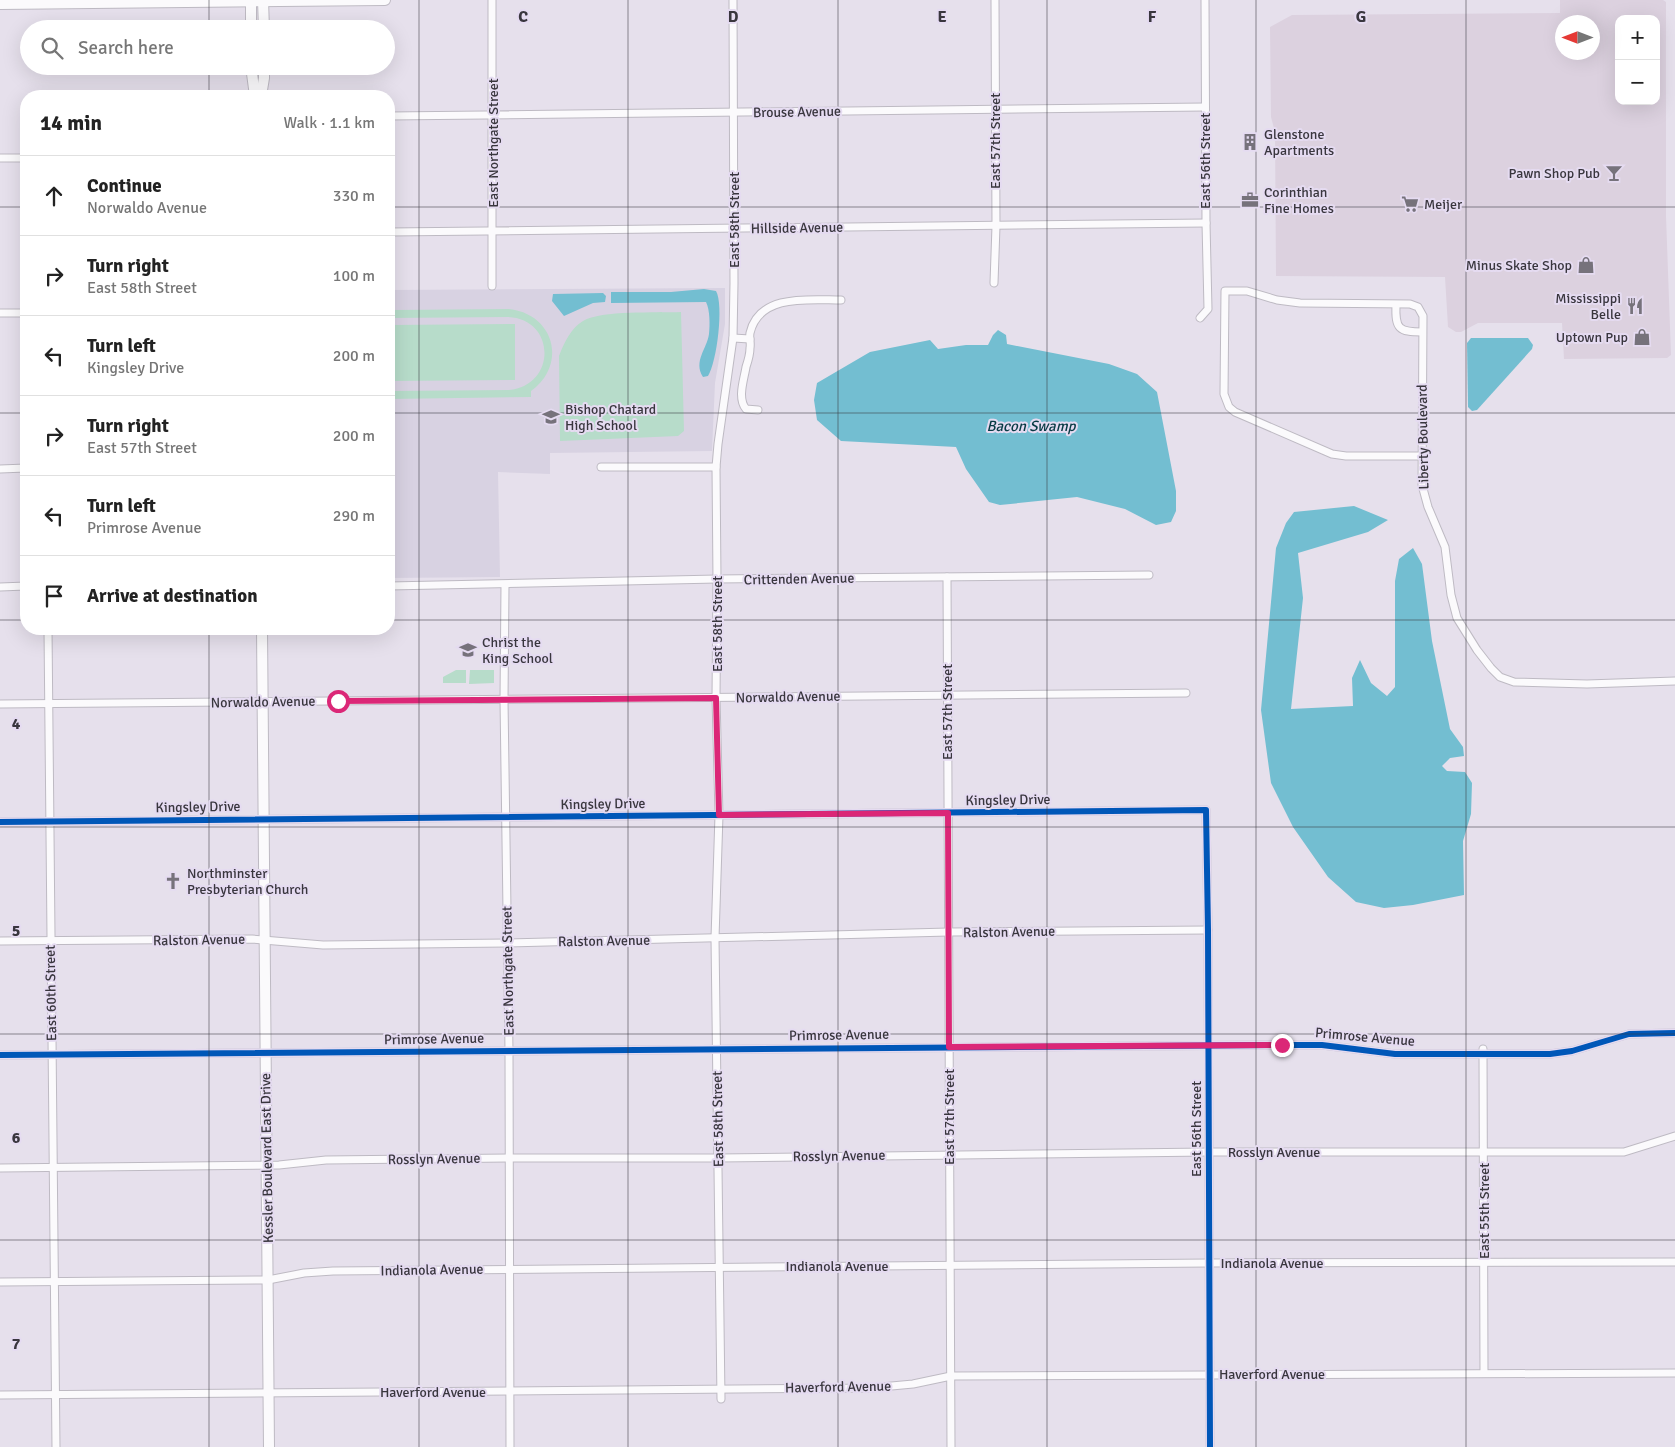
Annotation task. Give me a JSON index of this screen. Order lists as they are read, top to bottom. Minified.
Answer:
{"streets":{"main road":["Kessler Boulevard East Drive"],"street":["Brouse Avenue","East 57th Street","East Northgate Street","East 56th Street","East 58th Street","Hillside Avenue","Liberty Boulevard","Crittenden Avenue","Norwaldo Avenue","Kingsley Drive","Ralston Avenue","East 60th Street","Primrose Avenue","Rosslyn Avenue","East 55th Street","Indianola Avenue","Haverford Avenue"]},"crossings":[["Brouse Avenue","East 57th Street"],["Brouse Avenue","East Northgate Street"],["Brouse Avenue","East 56th Street"],["Brouse Avenue","East 58th Street"],["East 57th Street","Hillside Avenue"],["East 57th Street","Crittenden Avenue"],["East 57th Street","Norwaldo Avenue"],["East 57th Street","Kingsley Drive"],["East 57th Street","Ralston Avenue"],["East 57th Street","Primrose Avenue"],["East 57th Street","Rosslyn Avenue"],["East 57th Street","Indianola Avenue"],["East 57th Street","Haverford Avenue"],["East Northgate Street","Hillside Avenue"],["East Northgate Street","Crittenden Avenue"],["East Northgate Street","Norwaldo Avenue"],["East Northgate Street","Kingsley Drive"],["East Northgate Street","Ralston Avenue"],["East Northgate Street","Primrose Avenue"],["East Northgate Street","Rosslyn Avenue"],["East Northgate Street","Indianola Avenue"],["East Northgate Street","Haverford Avenue"],["East 56th Street","Hillside Avenue"],["East 56th Street","Kingsley Drive"],["East 56th Street","Ralston Avenue"],["East 56th Street","Primrose Avenue"],["East 56th Street","Rosslyn Avenue"],["East 56th Street","Indianola Avenue"],["East 56th Street","Haverford Avenue"],["East 58th Street","Hillside Avenue"],["East 58th Street","Crittenden Avenue"],["East 58th Street","Norwaldo Avenue"],["East 58th Street","Kingsley Drive"],["East 58th Street","Ralston Avenue"],["East 58th Street","Primrose Avenue"],["East 58th Street","Rosslyn Avenue"],["East 58th Street","Indianola Avenue"],["East 58th Street","Haverford Avenue"],["Norwaldo Avenue","East 60th Street"],["Norwaldo Avenue","Kessler Boulevard East Drive"],["Kingsley Drive","East 60th Street"],["Kingsley Drive","Kessler Boulevard East Drive"],["Ralston Avenue","East 60th Street"],["Ralston Avenue","Kessler Boulevard East Drive"],["East 60th Street","Primrose Avenue"],["East 60th Street","Rosslyn Avenue"],["East 60th Street","Indianola Avenue"],["East 60th Street","Haverford Avenue"],["Primrose Avenue","Kessler Boulevard East Drive"],["Primrose Avenue","East 55th Street"],["Rosslyn Avenue","Kessler Boulevard East Drive"],["Rosslyn Avenue","East 55th Street"],["Kessler Boulevard East Drive","Indianola Avenue"],["Kessler Boulevard East Drive","Haverford Avenue"],["East 55th Street","Indianola Avenue"],["East 55th Street","Haverford Avenue"]],"water":["Bacon Swamp"],"places":{"building":["Glenstone Apartments"],"bar":["Pawn Shop Pub"],"office":["Corinthian Fine Homes"],"supermarket":["Meijer"],"shop":["Minus Skate Shop","Uptown Pup"],"restaurant":["Mississippi Belle"],"school or university":["Bishop Chatard High School","Christ the King School"],"church":["Northminster Presbyterian Church"]},"north":"left","page":{"map_buttons":["+","−"],"search":"Search here","heading":["14 min","Walk · 1.1 km"],"list":[["Continue","Norwaldo Avenue","330 m"],["Turn right","East 58th Street","100 m"],["Turn left","Kingsley Drive","200 m"],["Turn right","East 57th Street","200 m"],["Turn left","Primrose Avenue","290 m"],"Arrive at destination"]},"grid":{"columns":["C","D","E","F","G"],"rows":["4","5","6","7"]}}
